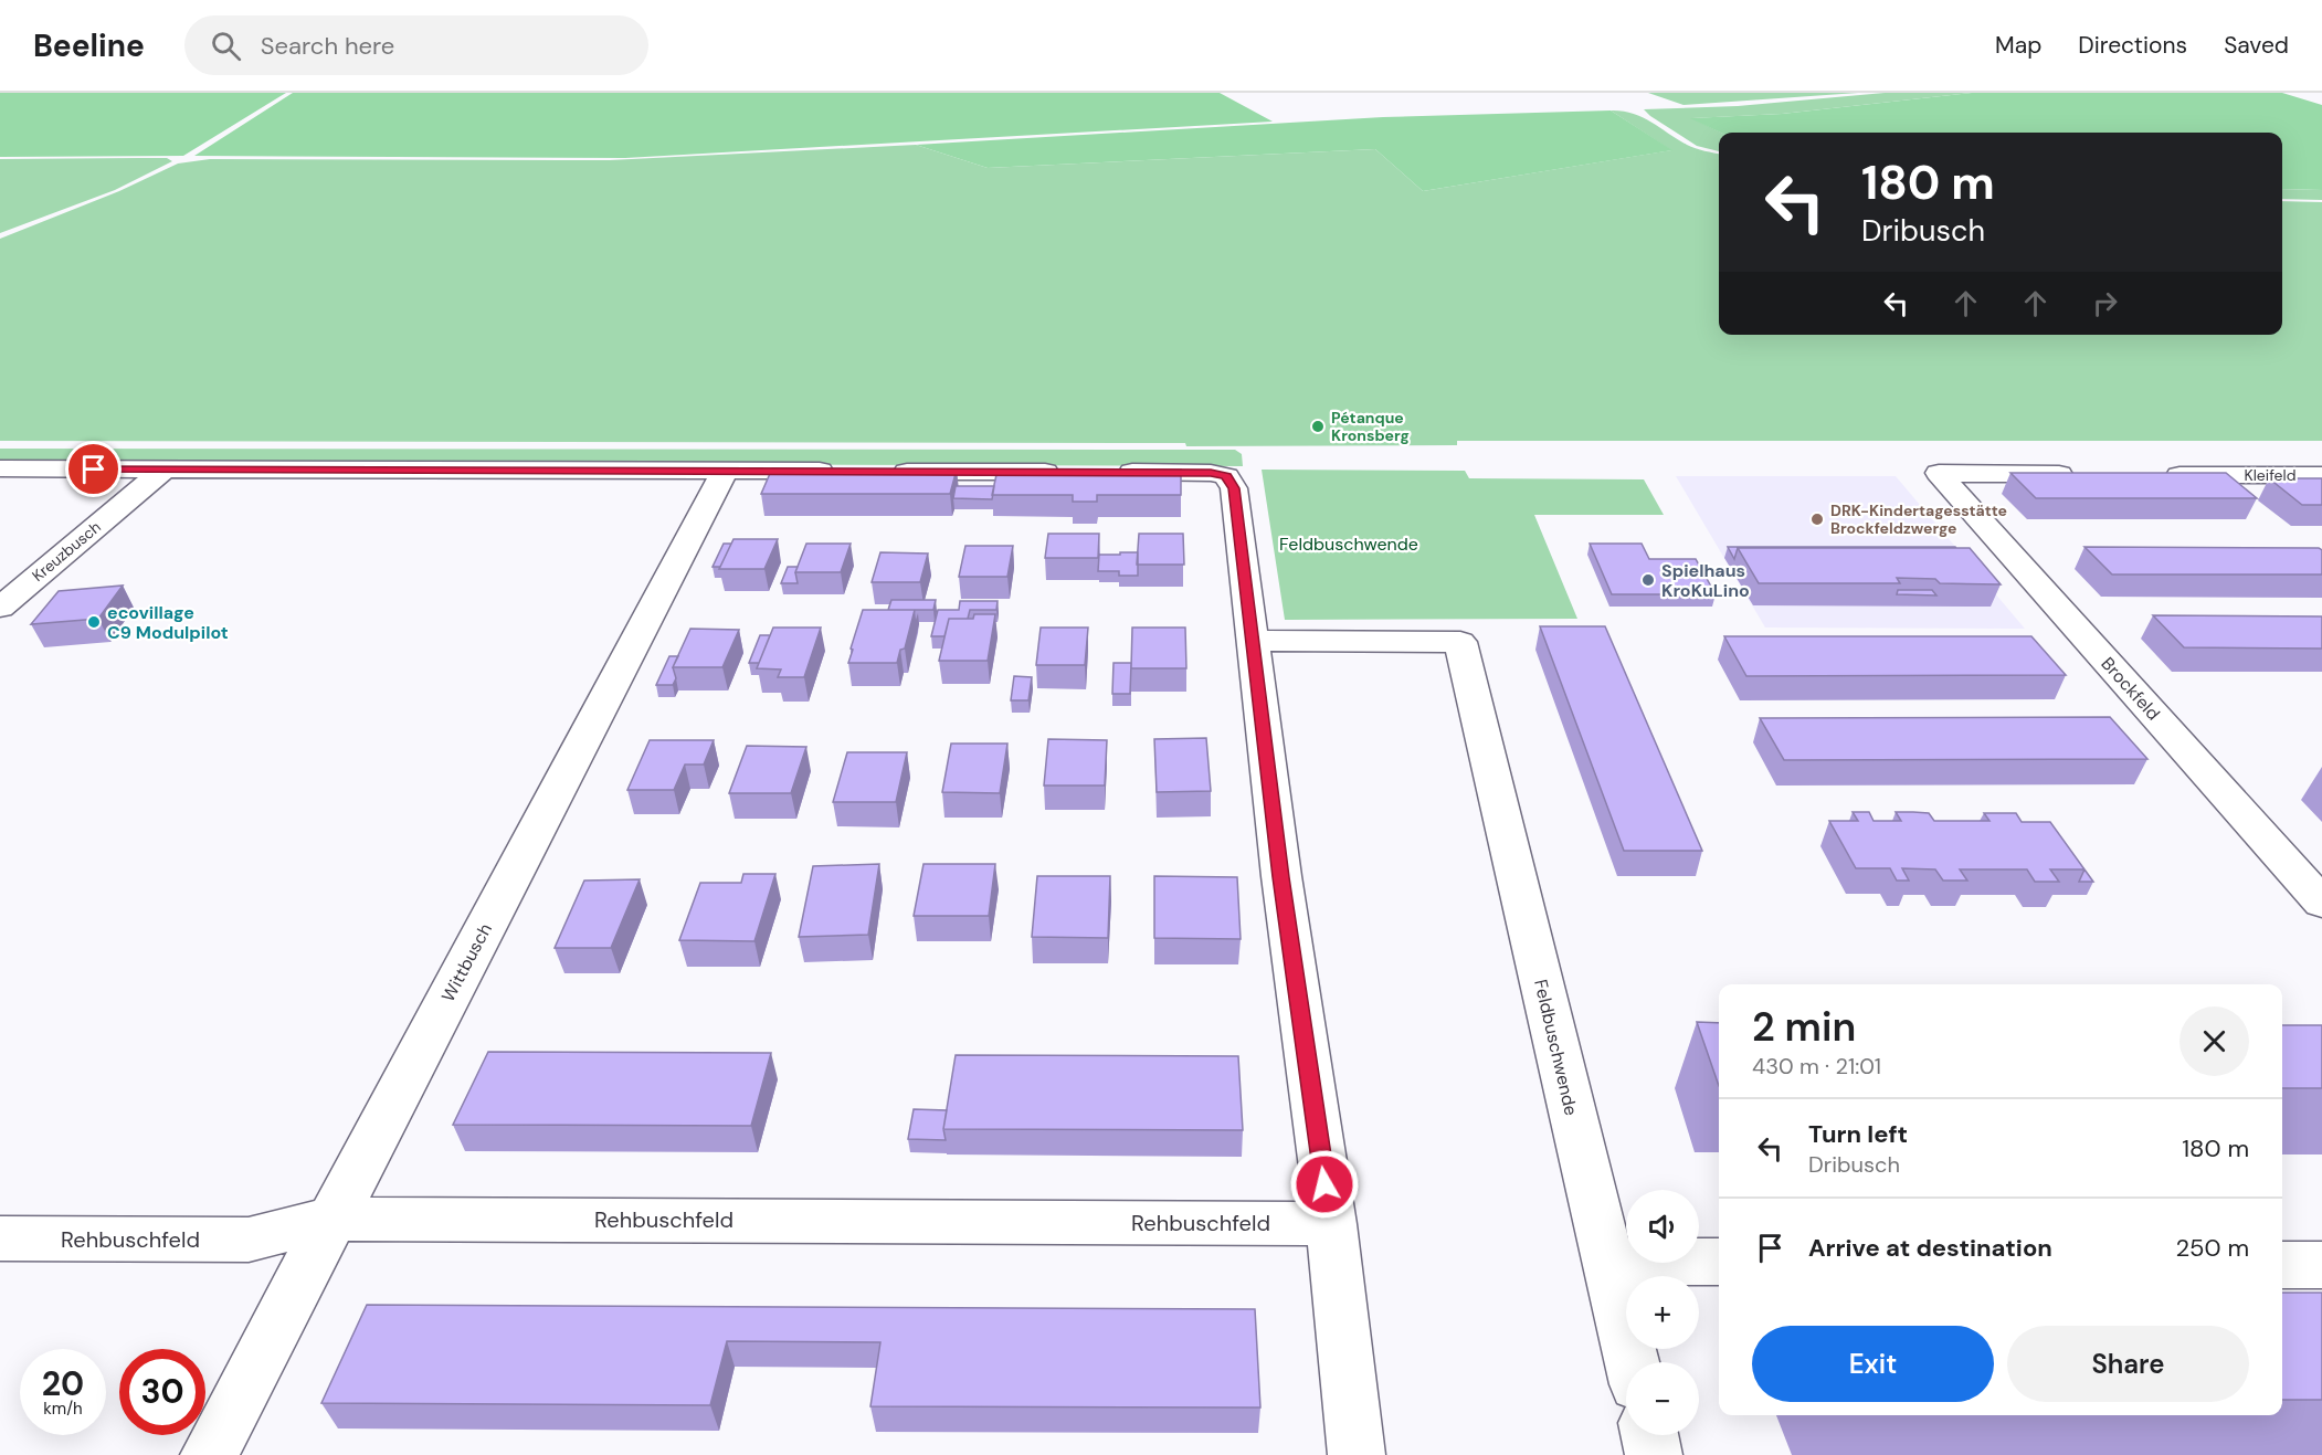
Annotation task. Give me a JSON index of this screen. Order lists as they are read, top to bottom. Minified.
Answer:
{"streets":{"street":["Kleifeld","Kreuzbusch","Brockfeld","Wittbusch","Feldbuschwende","Rehbuschfeld"]},"crossings":[["Wittbusch","Rehbuschfeld"]],"parks":["Feldbuschwende"],"places":["Pétanque Kronsberg","DRK-Kindertagesstätte Brockfeldzwerge","Spielhaus KroKuLino","ecovillage C9 Modulpilot"],"page":{"header":"Beeline","search":"Search here","nav":["Map","Directions","Saved"],"turn":["180 m","Dribusch"],"heading":["2 min","430 m · 21:01"],"list":[{"name":"Turn left","note":"Dribusch","value":"180 m"},{"name":"Arrive at destination","value":"250 m"}],"map_buttons":["+","−"],"buttons":["Exit","Share"],"speed":"20 km/h","limit":"30"}}
